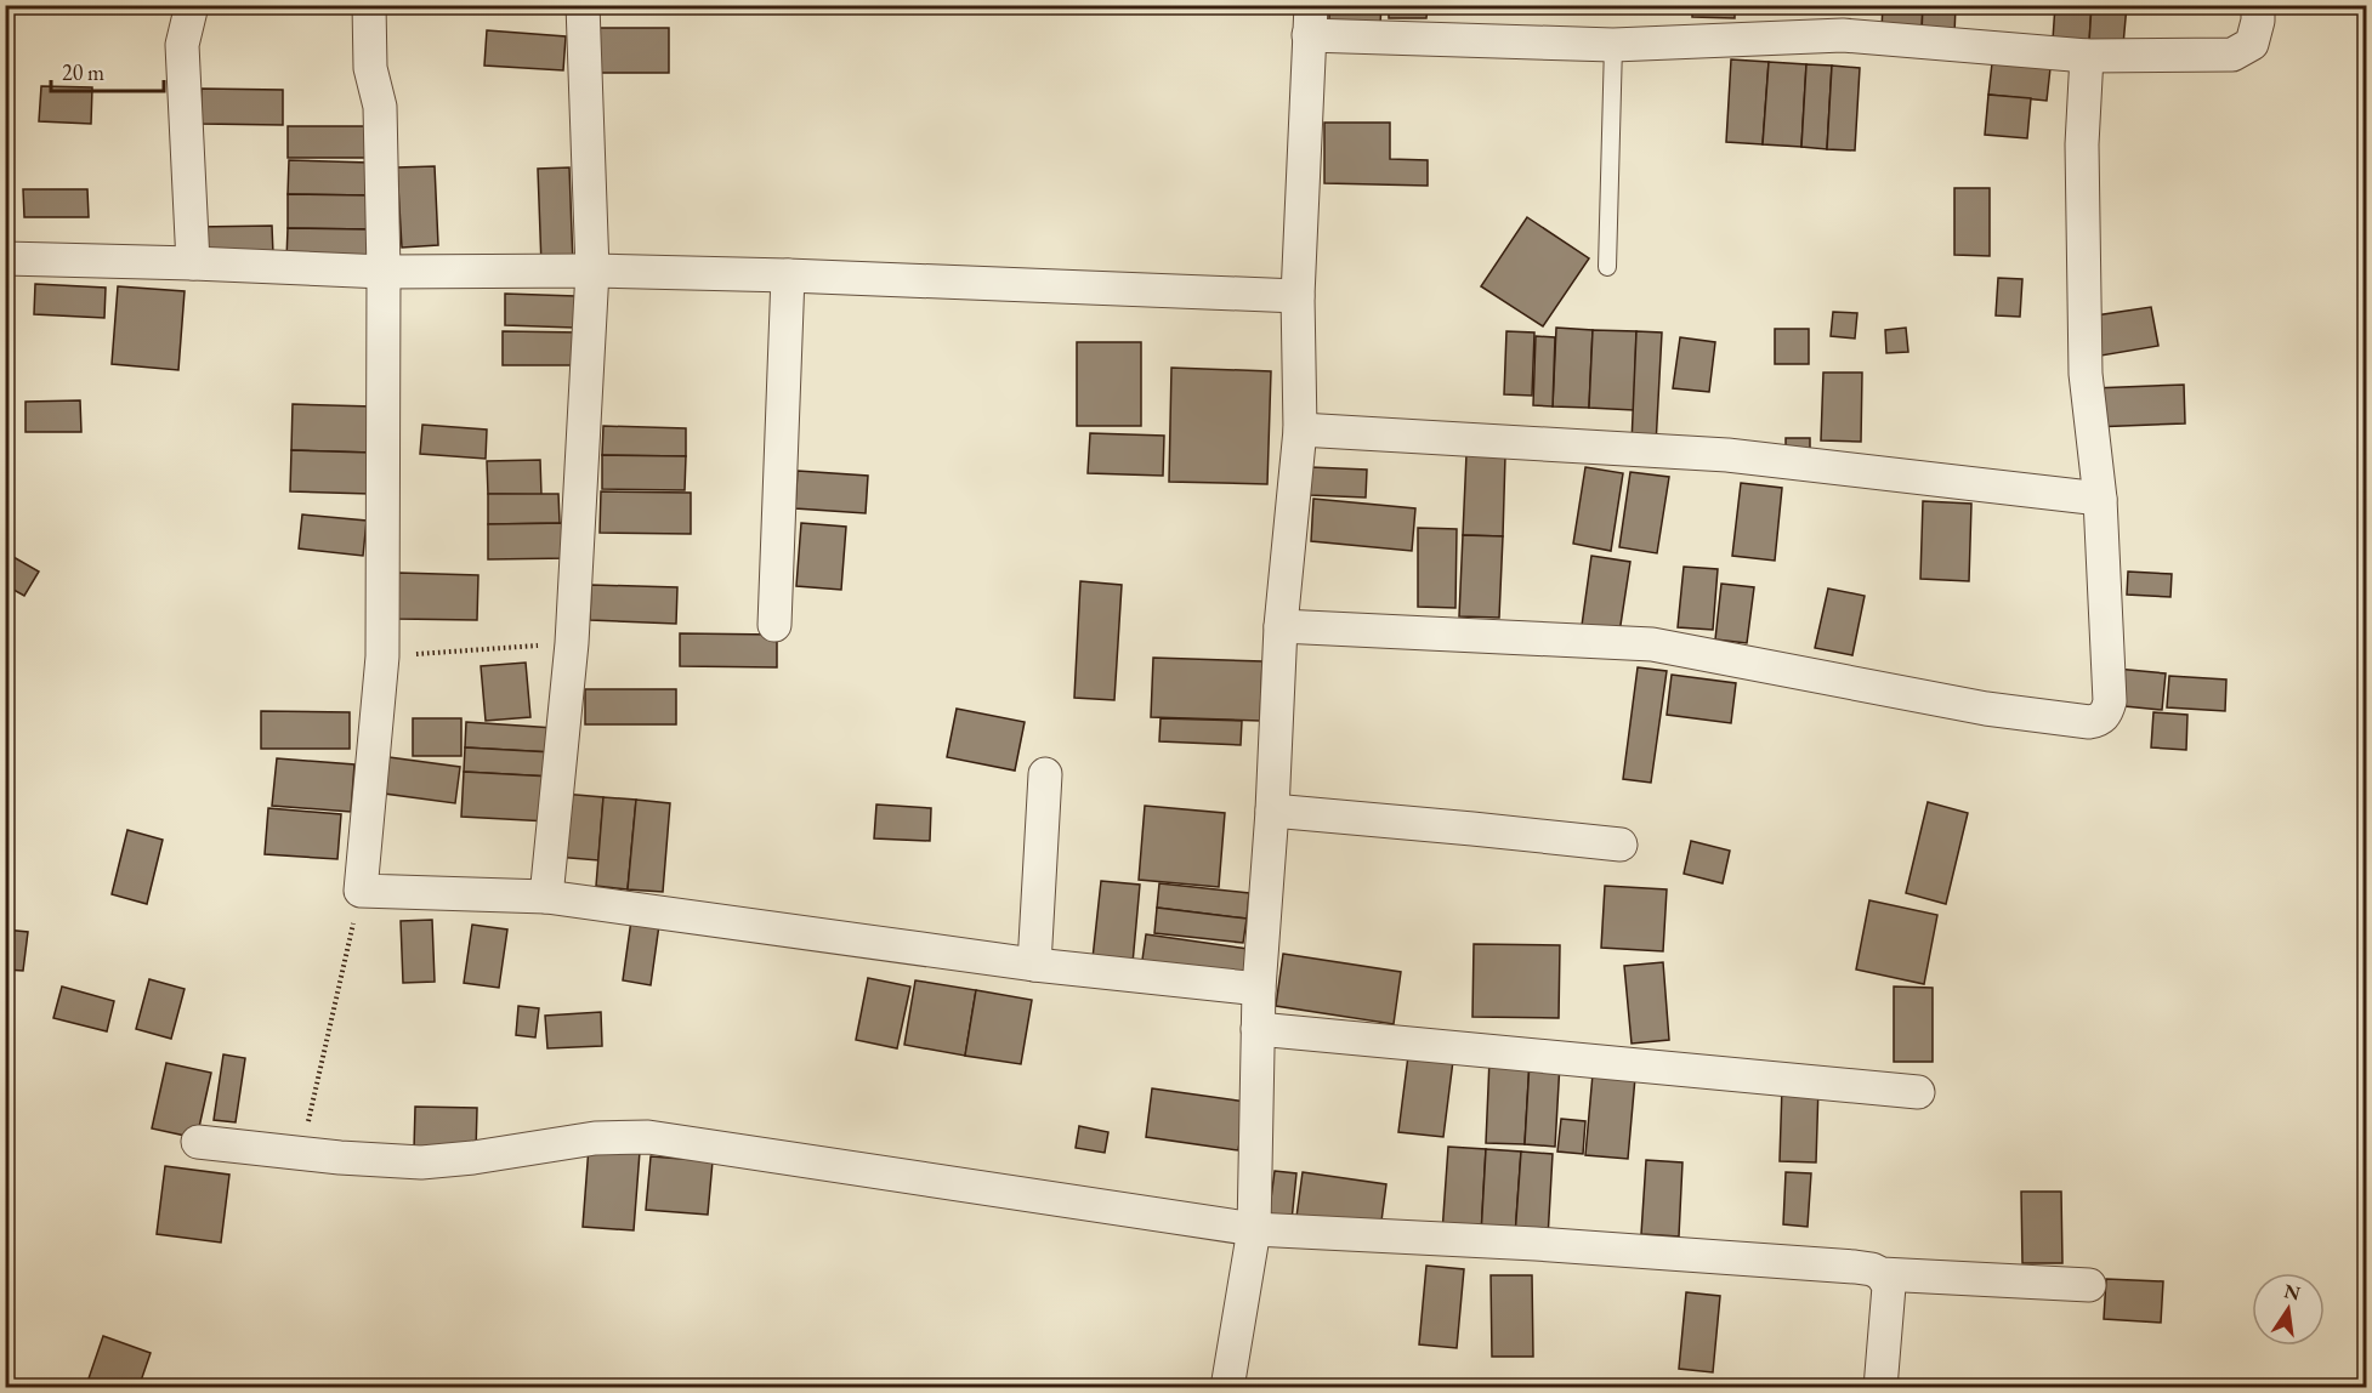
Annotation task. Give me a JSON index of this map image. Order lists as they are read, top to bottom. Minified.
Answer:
{"scale_bar":"20 m","north":"top"}
